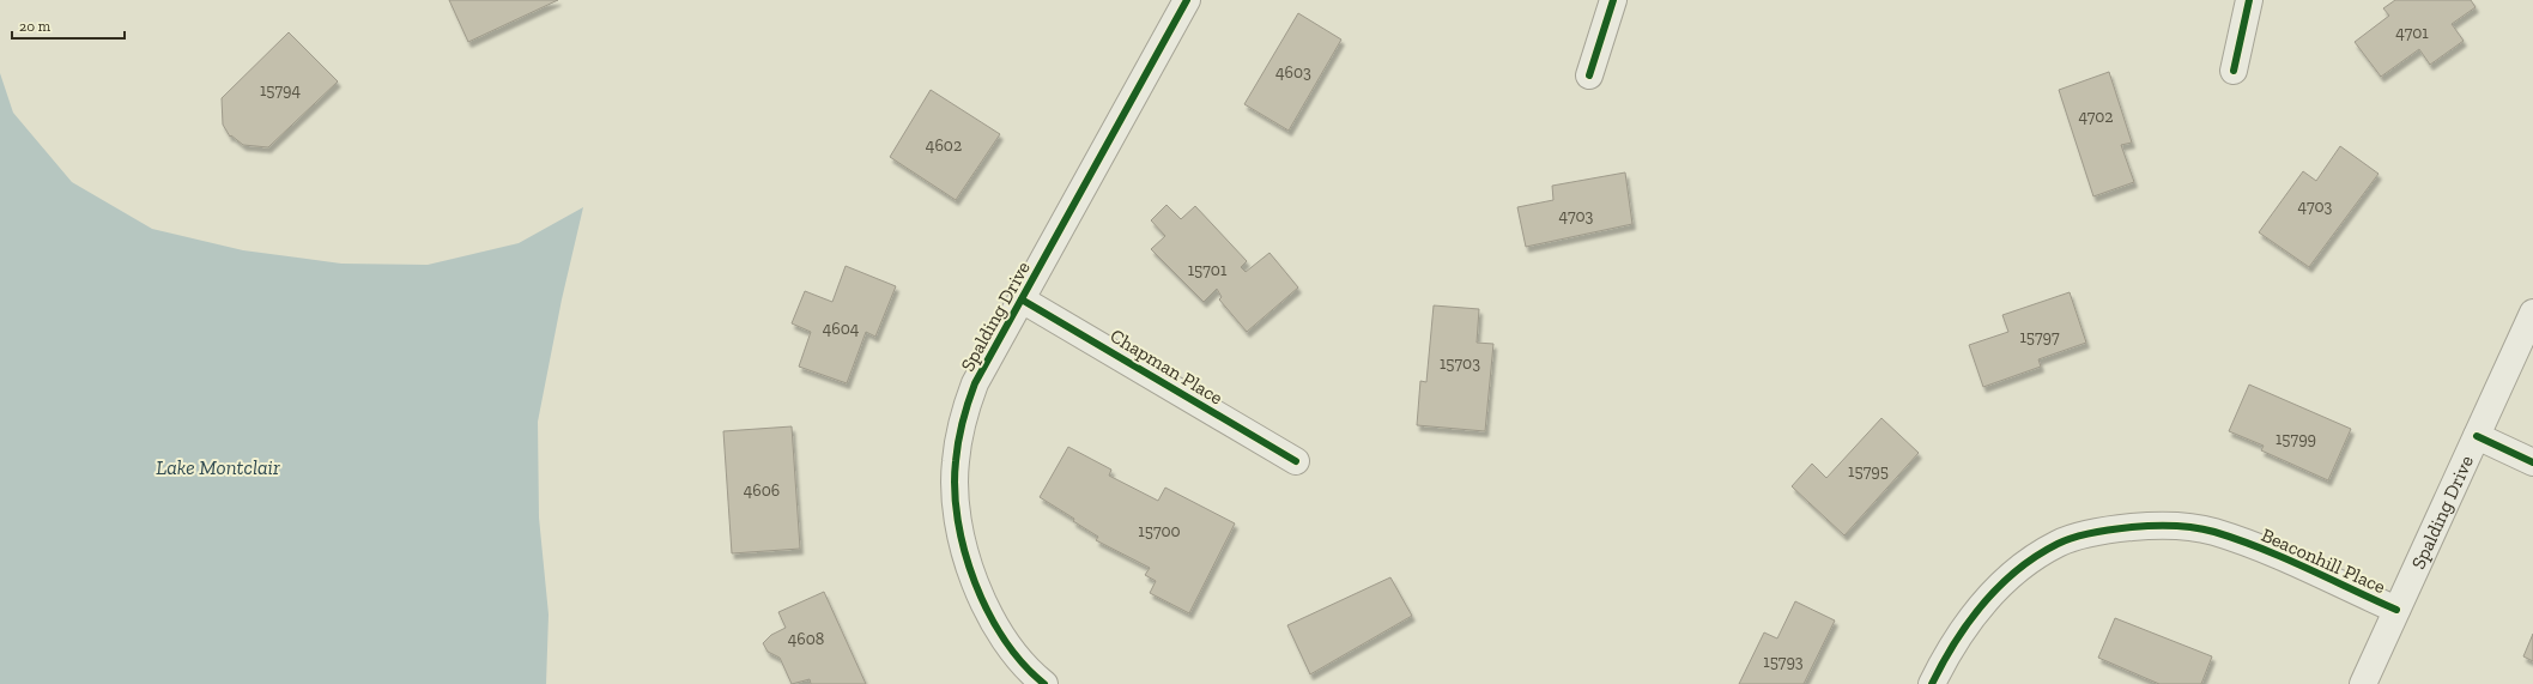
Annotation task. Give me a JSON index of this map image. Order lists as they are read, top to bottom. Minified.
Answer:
{"streets":{"street":["Spalding Drive","Chapman Place","Beaconhill Place"]},"crossings":[["Spalding Drive","Chapman Place"],["Spalding Drive","Beaconhill Place"]],"water":["Lake Montclair"],"house_numbers":["4701","4603","15794","4702","4602","4703","4703","15701","4604","15797","15703","15799","15795","4606","15700","4608","15793"],"scale_bar":"20 m"}
